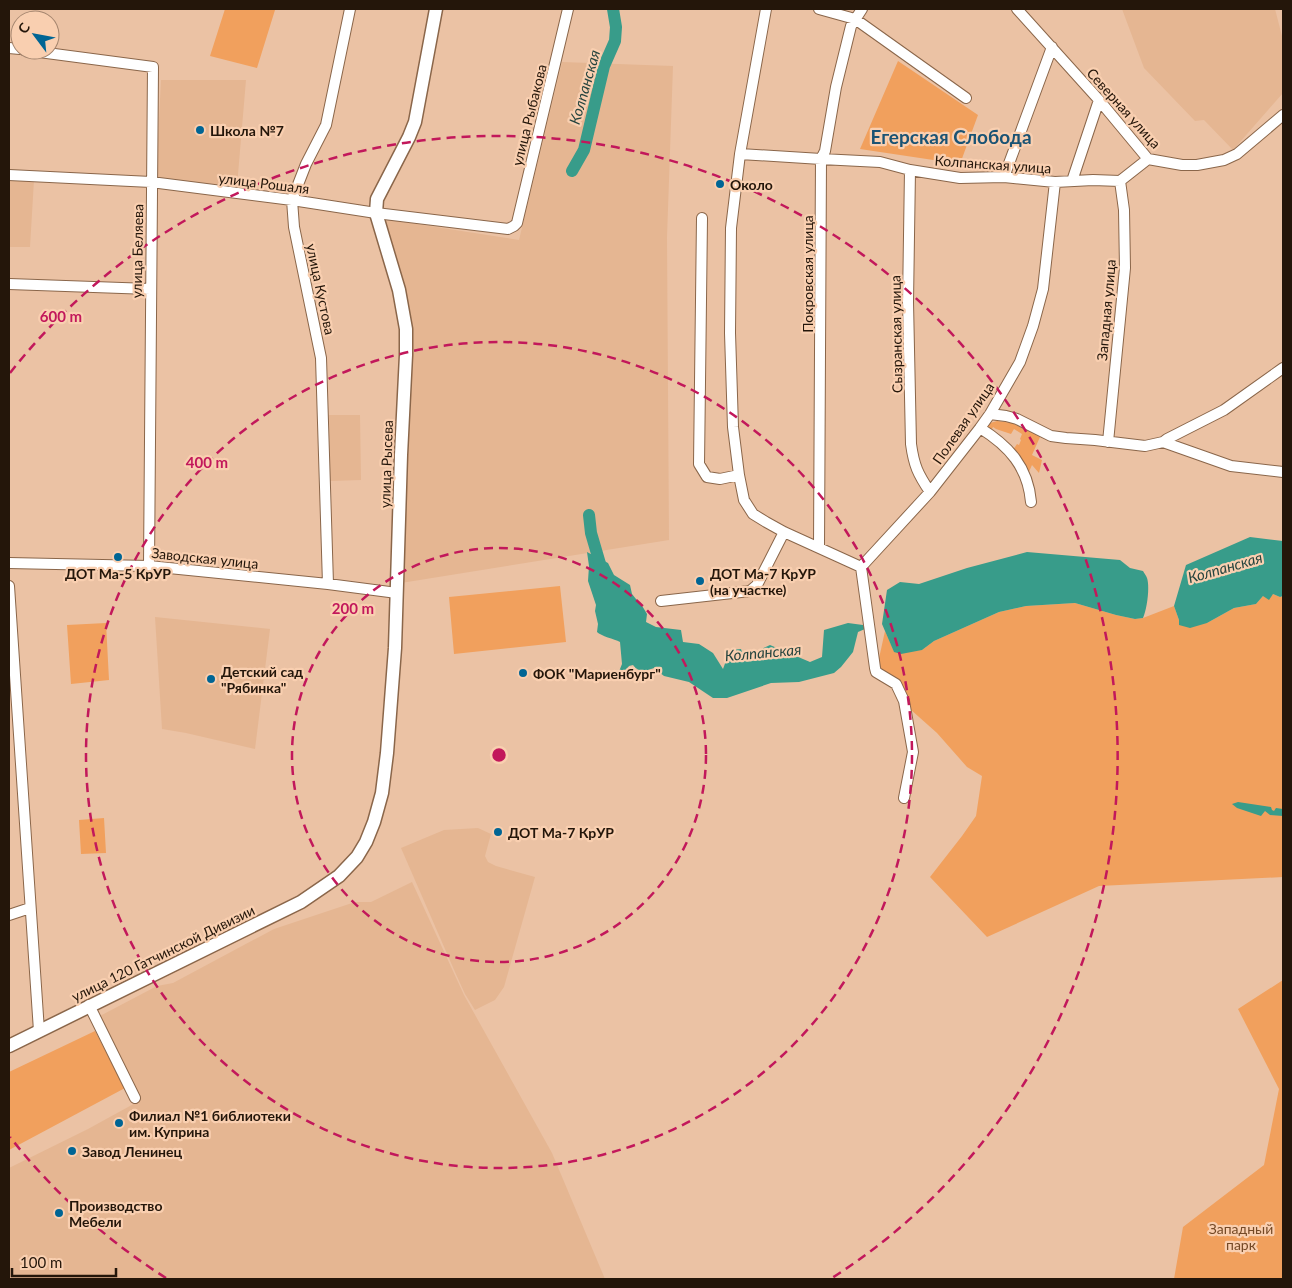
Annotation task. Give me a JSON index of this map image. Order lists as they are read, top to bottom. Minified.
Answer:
{"streets":{"main road":["улица Рысева","улица 120 Гатчинской Дивизии"],"street":["Северная улица","улица Рыбакова","Колпанская улица","улица Рошаля","улица Беляева","Покровская улица","улица Кустова","Западная улица","Сызранская улица","Полевая улица","Заводская улица"]},"crossings":[["улица Рыбакова","улица Рошаля"],["Колпанская улица","Покровская улица"],["Колпанская улица","Западная улица"],["Колпанская улица","Сызранская улица"],["Колпанская улица","Полевая улица"],["улица Рошаля","улица Беляева"],["улица Рошаля","улица Кустова"],["улица Рошаля","улица Рысева"],["улица Беляева","Заводская улица"],["улица Кустова","Заводская улица"],["Сызранская улица","Полевая улица"],["улица Рысева","Заводская улица"],["улица Рысева","улица 120 Гатчинской Дивизии"]],"districts":["Егерская Слобода"],"water":["Колпанская"],"parks":["Западный парк"],"places":["Школа №7","Около","ДОТ Ма-5 КрУР","ДОТ Ма-7 КрУР (на участке)","ФОК \"Мариенбург\"","Детский сад \"Рябинка\"","ДОТ Ма-7 КрУР","Филиал №1 библиотеки им. Куприна","Завод Ленинец","Производство Мебели"],"scale_bar":"100 m","north":"top left","rings":["600 m","400 m","200 m"]}
